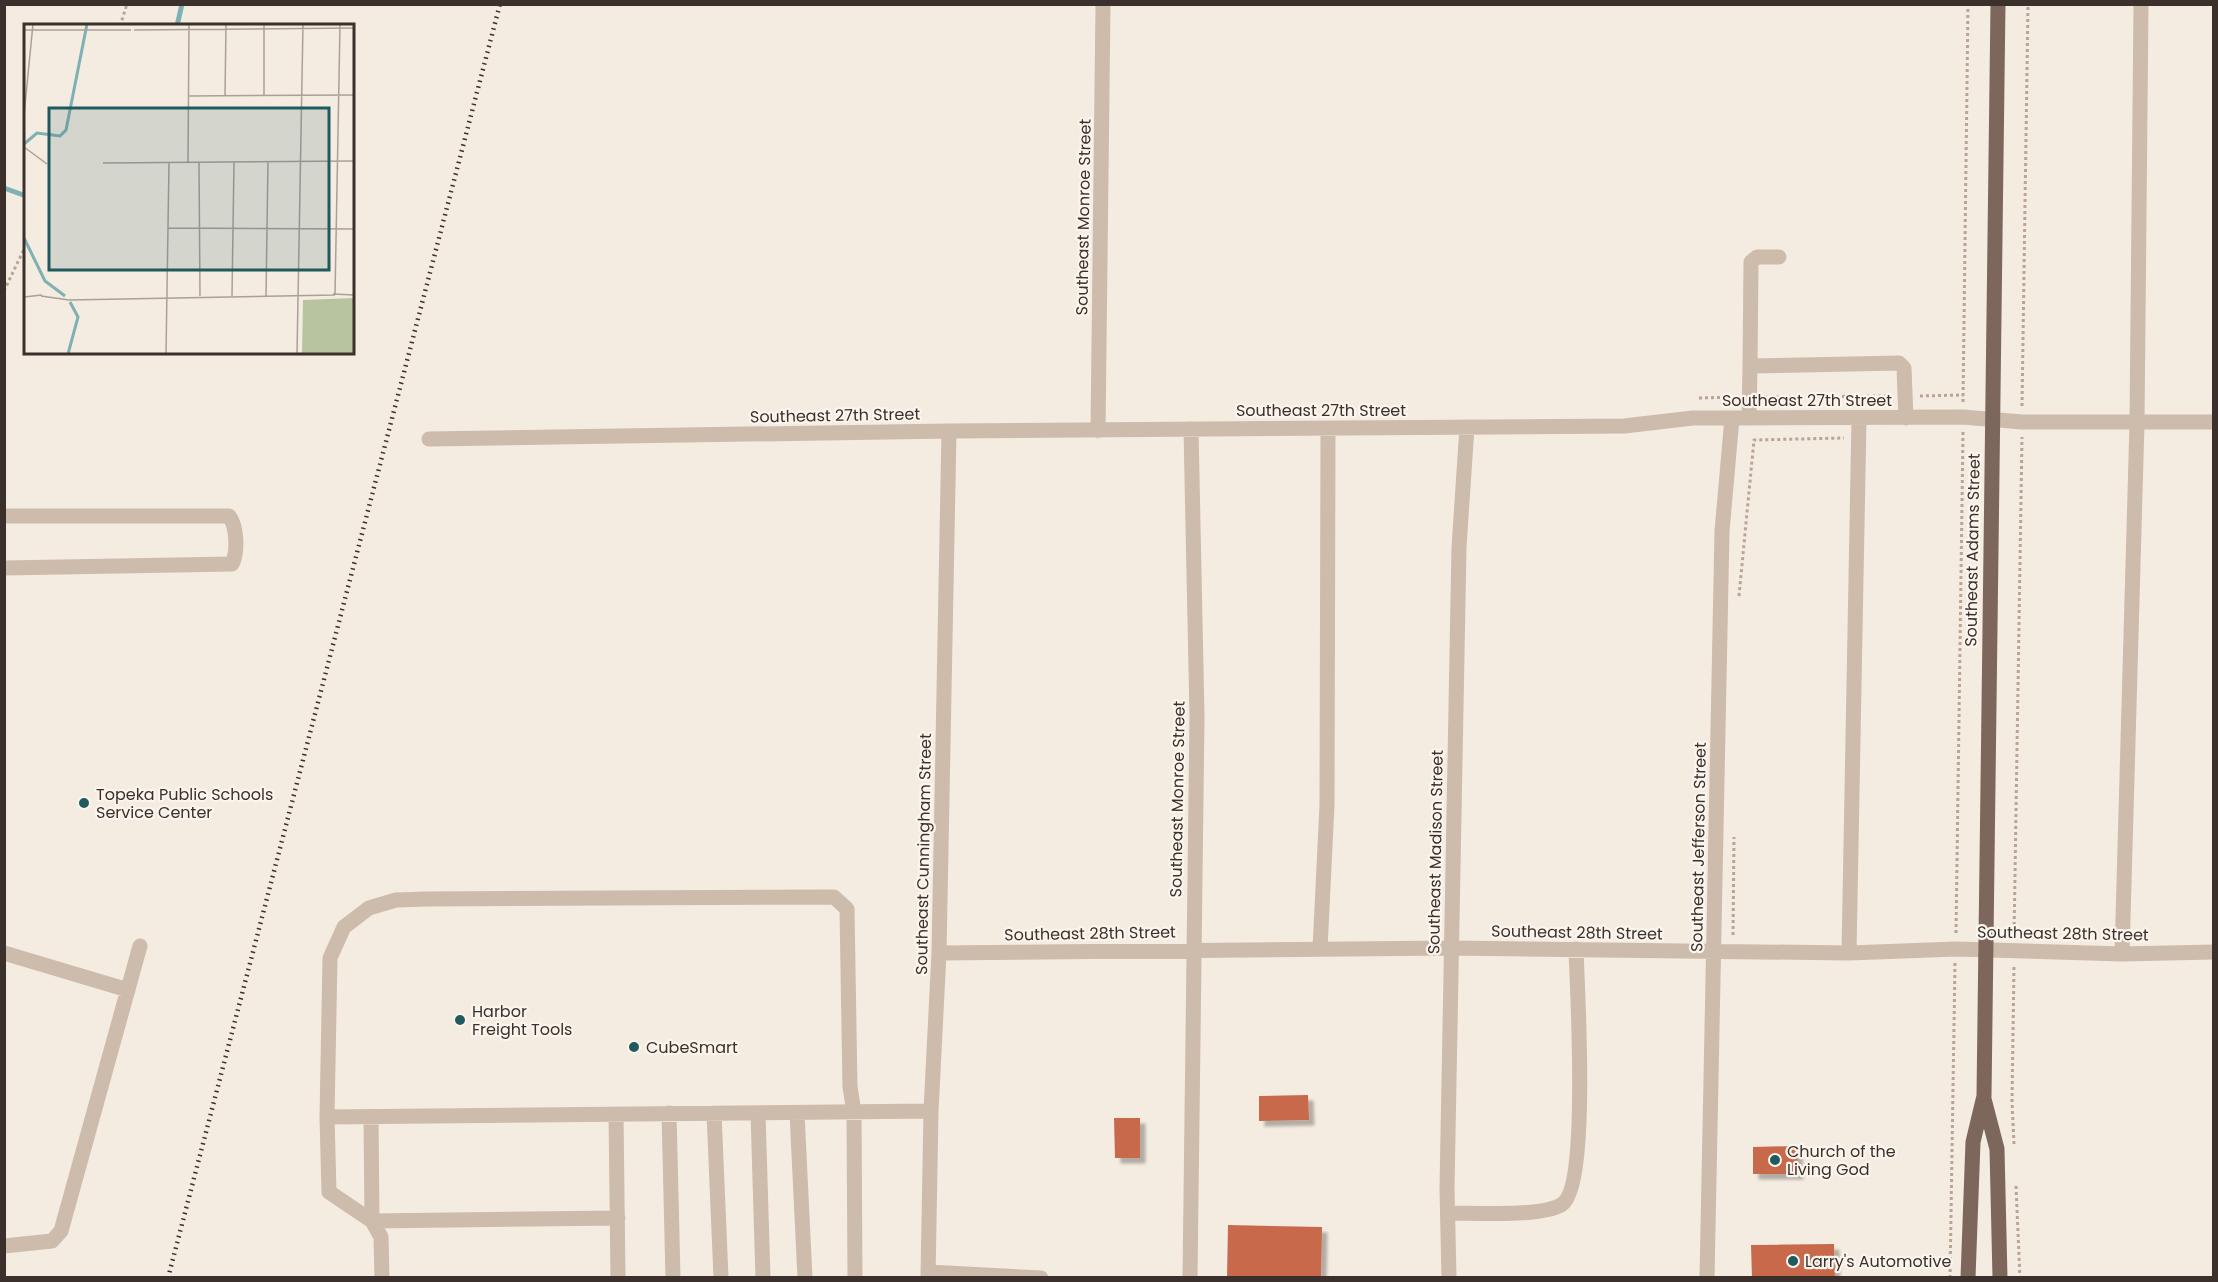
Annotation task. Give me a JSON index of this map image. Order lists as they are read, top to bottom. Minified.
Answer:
{"streets":{"main road":["Southeast Adams Street"],"street":["Southeast Monroe Street","Southeast 27th Street","Southeast Jefferson Street","Southeast Madison Street","Southeast Cunningham Street","Southeast 28th Street"]},"crossings":[["Southeast Monroe Street","Southeast 27th Street"],["Southeast Monroe Street","Southeast 28th Street"],["Southeast 27th Street","Southeast Adams Street"],["Southeast 27th Street","Southeast Jefferson Street"],["Southeast 27th Street","Southeast Madison Street"],["Southeast 27th Street","Southeast Cunningham Street"],["Southeast Adams Street","Southeast 28th Street"],["Southeast Jefferson Street","Southeast 28th Street"],["Southeast Madison Street","Southeast 28th Street"],["Southeast Cunningham Street","Southeast 28th Street"]],"places":["Topeka Public Schools Service Center","Harbor Freight Tools","CubeSmart","Church of the Living God","Larry's Automotive"]}
